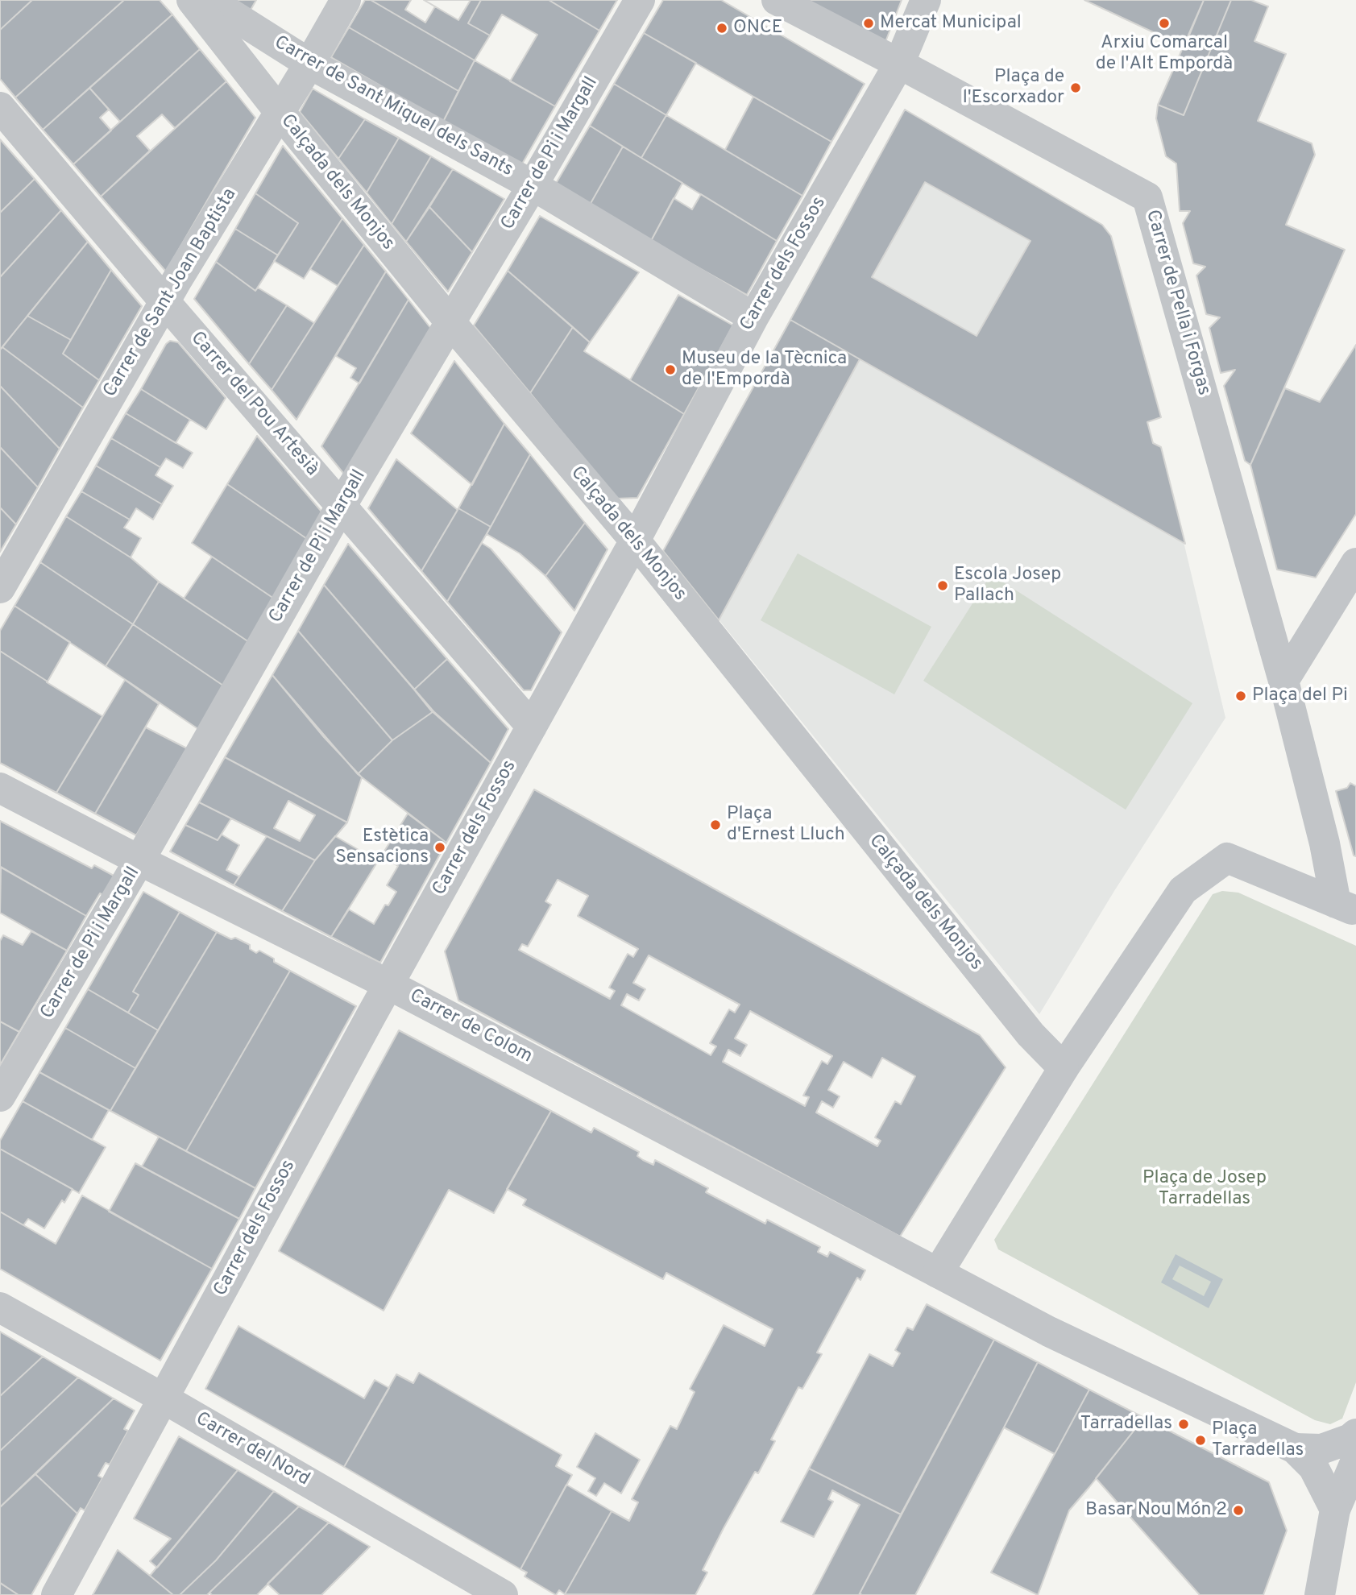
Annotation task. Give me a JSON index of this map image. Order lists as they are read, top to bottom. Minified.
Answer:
{"streets":{"street":["Carrer de Sant Miquel dels Sants","Carrer de Pi i Margall","Calçada dels Monjos","Carrer dels Fossos","Carrer de Sant Joan Baptista","Carrer de Pella i Forgas","Carrer del Pou Artesià","Carrer de Colom","Carrer del Nord"]},"crossings":[["Carrer de Sant Miquel dels Sants","Carrer de Pi i Margall"],["Carrer de Sant Miquel dels Sants","Carrer dels Fossos"],["Carrer de Sant Miquel dels Sants","Carrer de Sant Joan Baptista"],["Carrer de Pi i Margall","Calçada dels Monjos"],["Carrer de Pi i Margall","Carrer del Pou Artesià"],["Carrer de Pi i Margall","Carrer de Colom"],["Calçada dels Monjos","Carrer dels Fossos"],["Calçada dels Monjos","Carrer de Sant Joan Baptista"],["Carrer dels Fossos","Carrer de Pella i Forgas"],["Carrer dels Fossos","Carrer del Pou Artesià"],["Carrer dels Fossos","Carrer de Colom"],["Carrer dels Fossos","Carrer del Nord"],["Carrer de Sant Joan Baptista","Carrer del Pou Artesià"]],"parks":["Plaça de Josep Tarradellas"],"places":["Mercat Municipal","Arxiu Comarcal de l'Alt Empordà","ONCE","Plaça de l'Escorxador","Museu de la Tècnica de l'Empordà","Escola Josep Pallach","Plaça del Pi","Plaça d'Ernest Lluch","Estètica Sensacions","Tarradellas","Plaça Tarradellas","Basar Nou Món 2"]}
